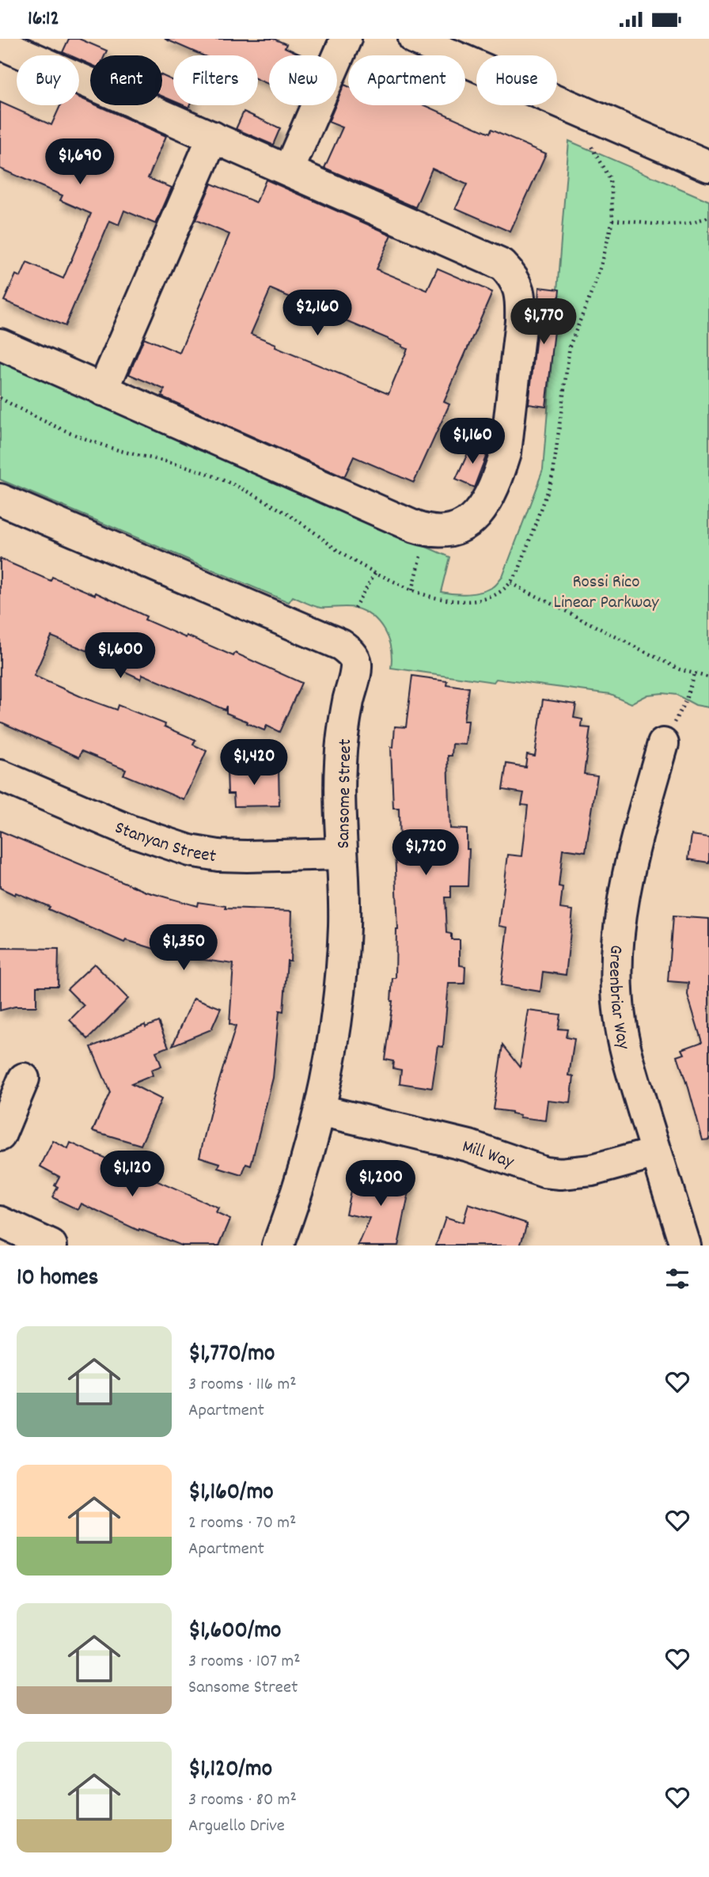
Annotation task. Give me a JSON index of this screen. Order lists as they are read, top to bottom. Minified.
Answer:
{"streets":{"street":["Sansome Street","Stanyan Street","Greenbriar Way","Mill Way"]},"crossings":[["Sansome Street","Stanyan Street"],["Sansome Street","Mill Way"],["Greenbriar Way","Mill Way"]],"parks":["Rossi Rico Linear Parkway"],"page":{"status":"16:12","chip":["Buy","Rent","Filters","New","Apartment","House"],"price":["$1,690","$2,160","$1,770","$1,160","$1,600","$1,420","$1,720","$1,350","$1,120","$1,200"],"heading":"10 homes","list":[{"name":"$1,770/mo","note":"3 rooms · 116 m² · Apartment"},{"name":"$1,160/mo","note":"2 rooms · 70 m² · Apartment"},{"name":"$1,600/mo","note":"3 rooms · 107 m² · Sansome Street"},{"name":"$1,120/mo","note":"3 rooms · 80 m² · Arguello Drive"}]}}
